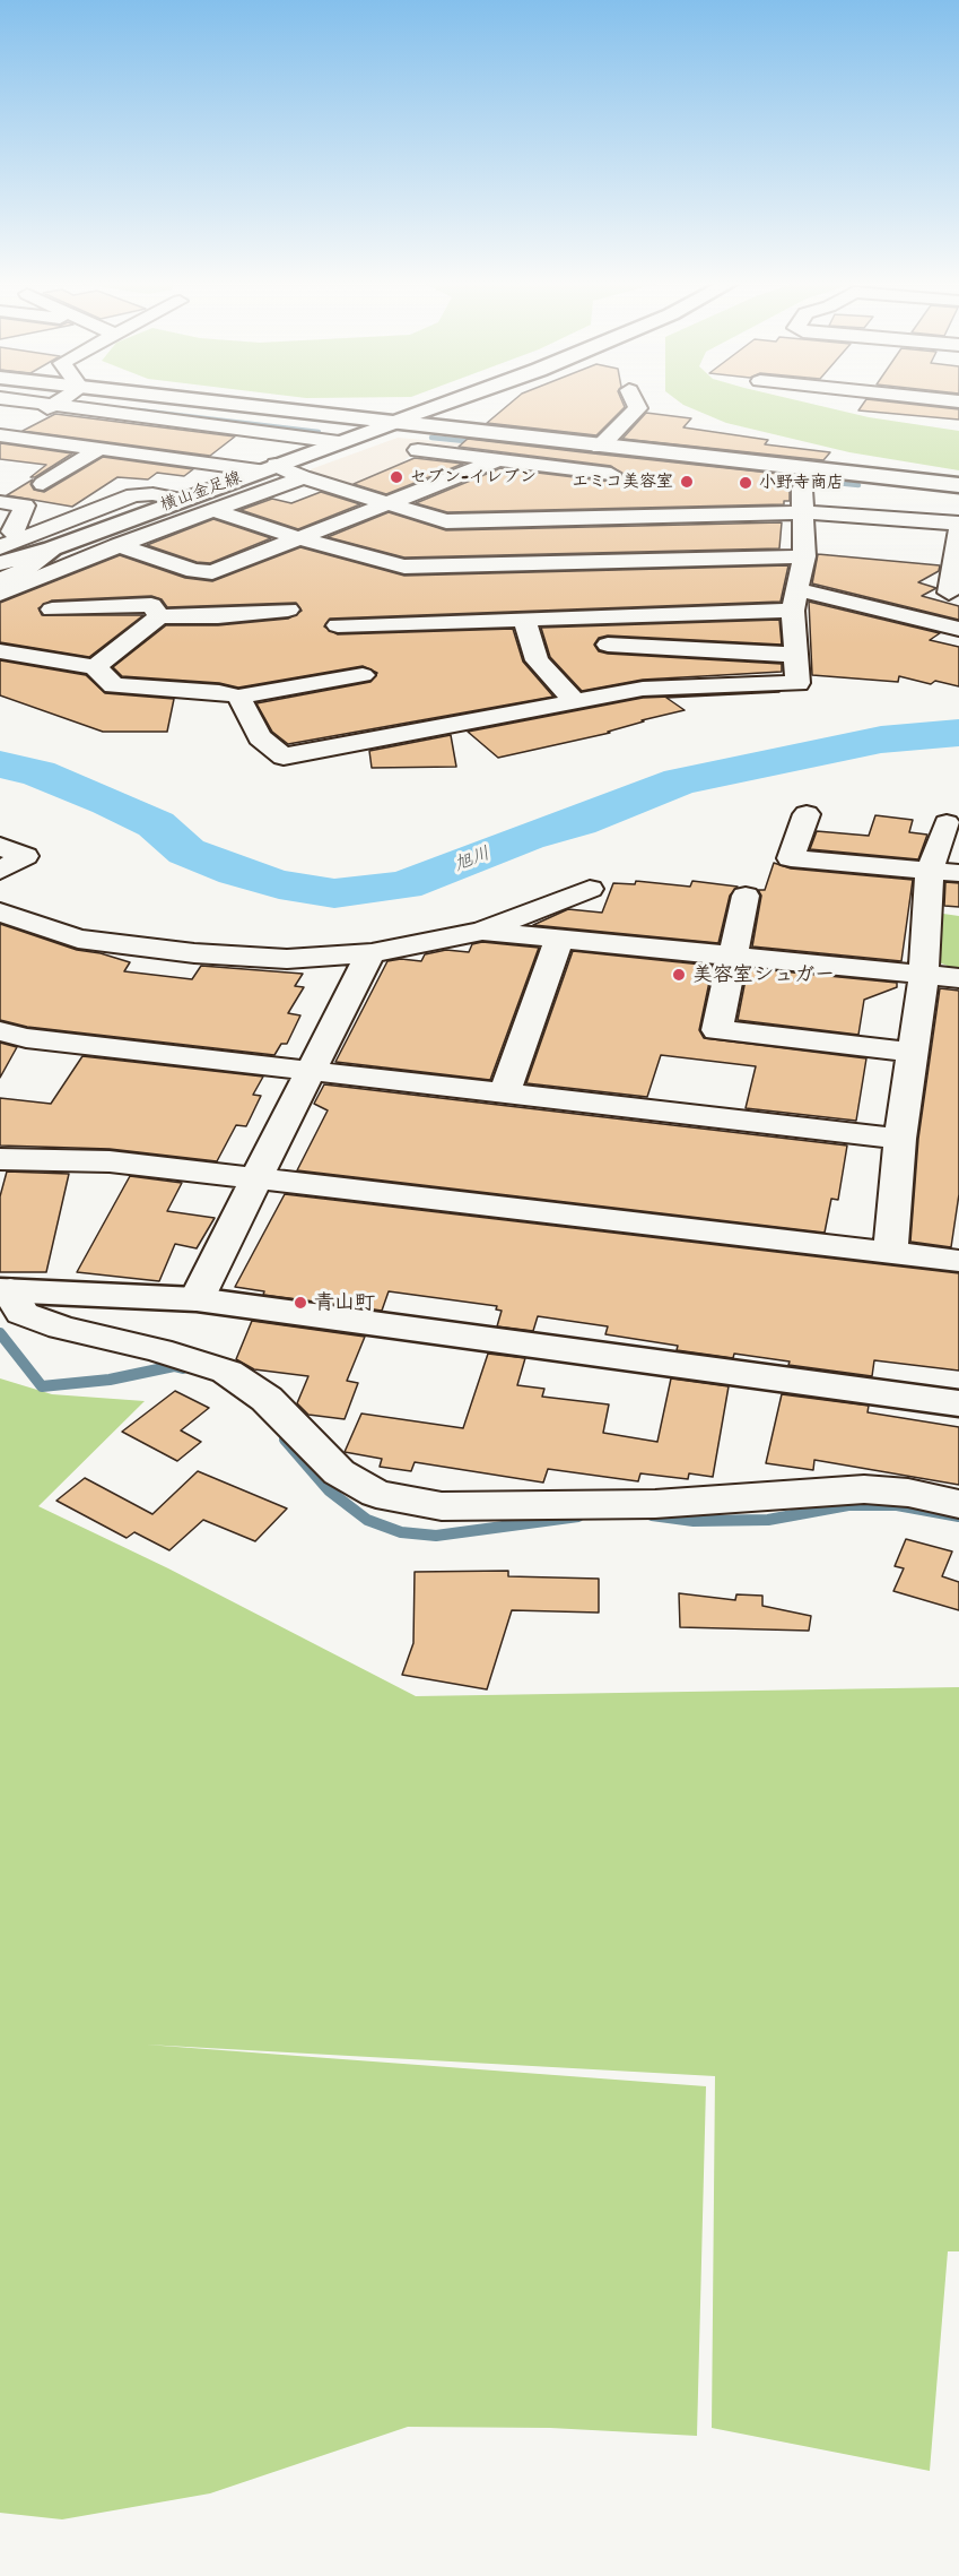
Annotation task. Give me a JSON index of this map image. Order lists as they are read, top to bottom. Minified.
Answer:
{"streets":{"main road":["横山金足線"]},"water":["旭川"],"places":["セブン-イレブン","エミコ美容室","小野寺商店","美容室シュガー","青山町"]}
